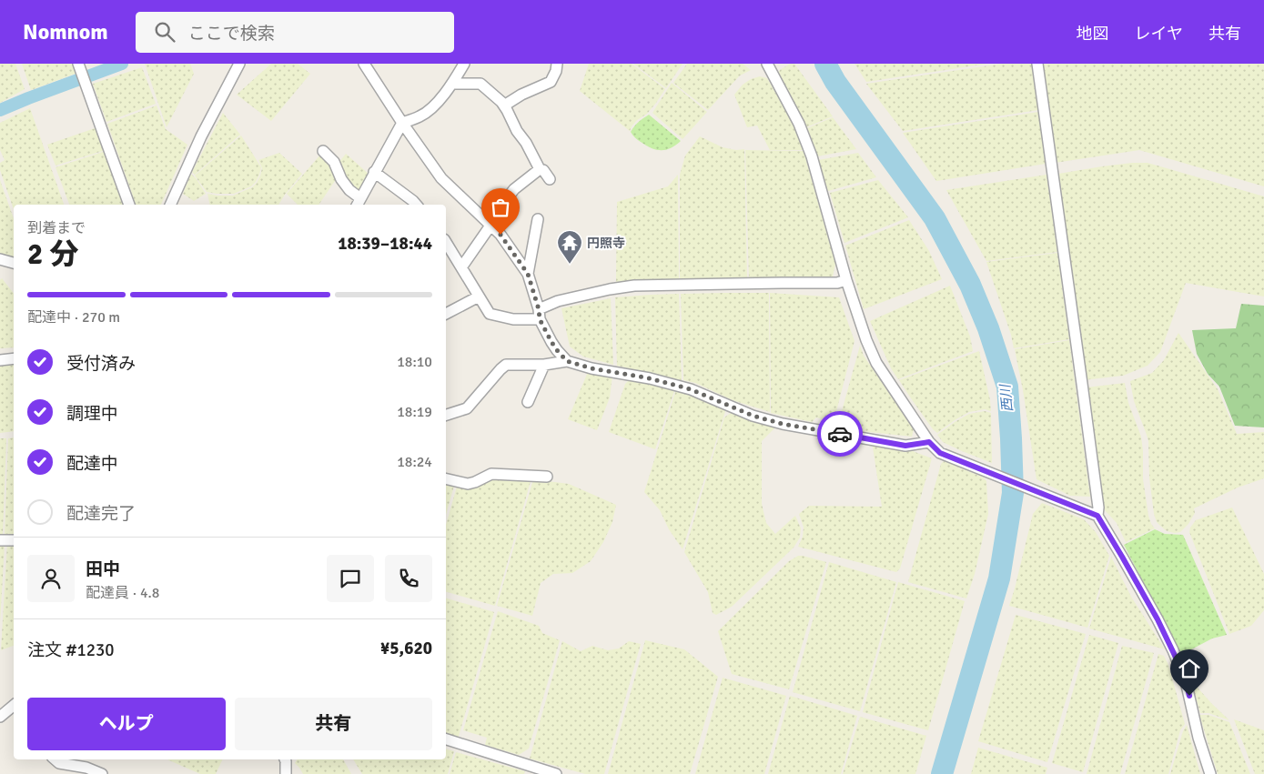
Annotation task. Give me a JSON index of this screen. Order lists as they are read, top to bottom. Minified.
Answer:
{"water":["西川"],"places":{"temple":["円照寺"]},"page":{"header":"Nomnom","search":"ここで検索","nav":["地図","レイヤ","共有"],"heading":["2 分","到着まで","18:39–18:44"],"panel":["田中","配達員 · 4.8","注文 #1230","¥5,620"],"bar":"配達中 · 270 m","list":[["受付済み","18:10"],["調理中","18:19"],["配達中","18:24"],"配達完了"],"buttons":["ヘルプ","共有"]}}
